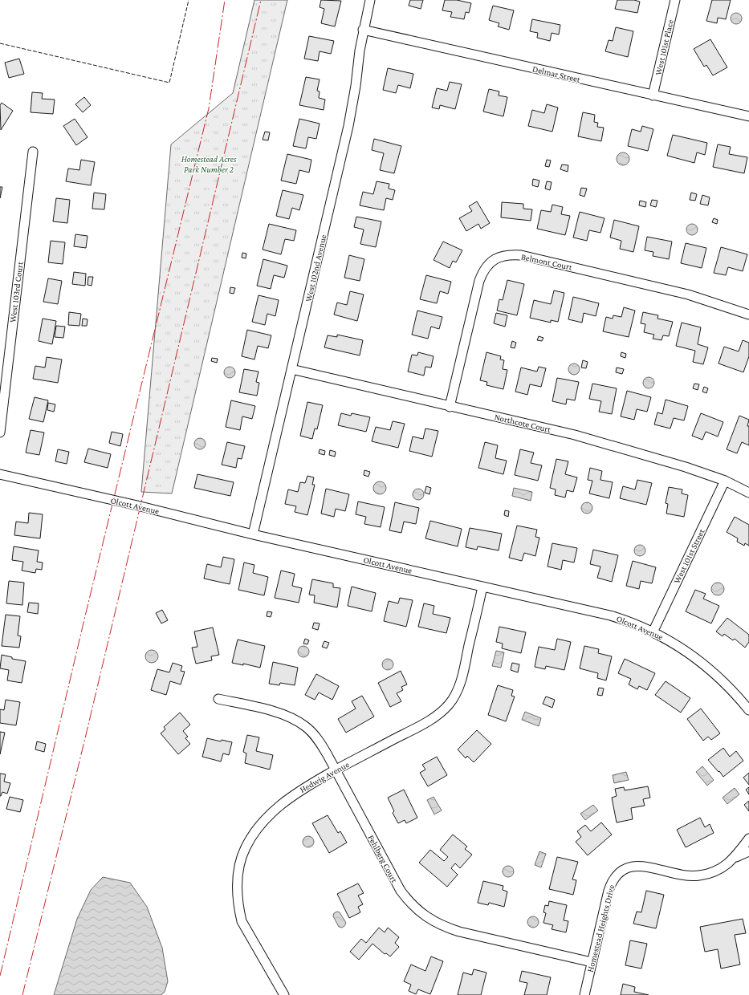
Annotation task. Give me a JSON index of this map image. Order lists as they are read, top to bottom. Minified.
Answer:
{"streets":{"street":["West 101st Place","Delmar Street","Belmont Court","West 102nd Avenue","West 103rd Court","Northcote Court","Olcott Avenue","West 101st Street","Hedwig Avenue","Fehlberg Court","Homestead Heights Drive"]},"crossings":[["West 101st Place","Delmar Street"],["Delmar Street","West 102nd Avenue"],["Belmont Court","Northcote Court"],["West 102nd Avenue","Northcote Court"],["West 102nd Avenue","Olcott Avenue"],["Northcote Court","West 101st Street"],["Olcott Avenue","West 101st Street"],["Olcott Avenue","Hedwig Avenue"],["Hedwig Avenue","Fehlberg Court"],["Fehlberg Court","Homestead Heights Drive"]],"parks":["Homestead Acres Park Number 2"]}
